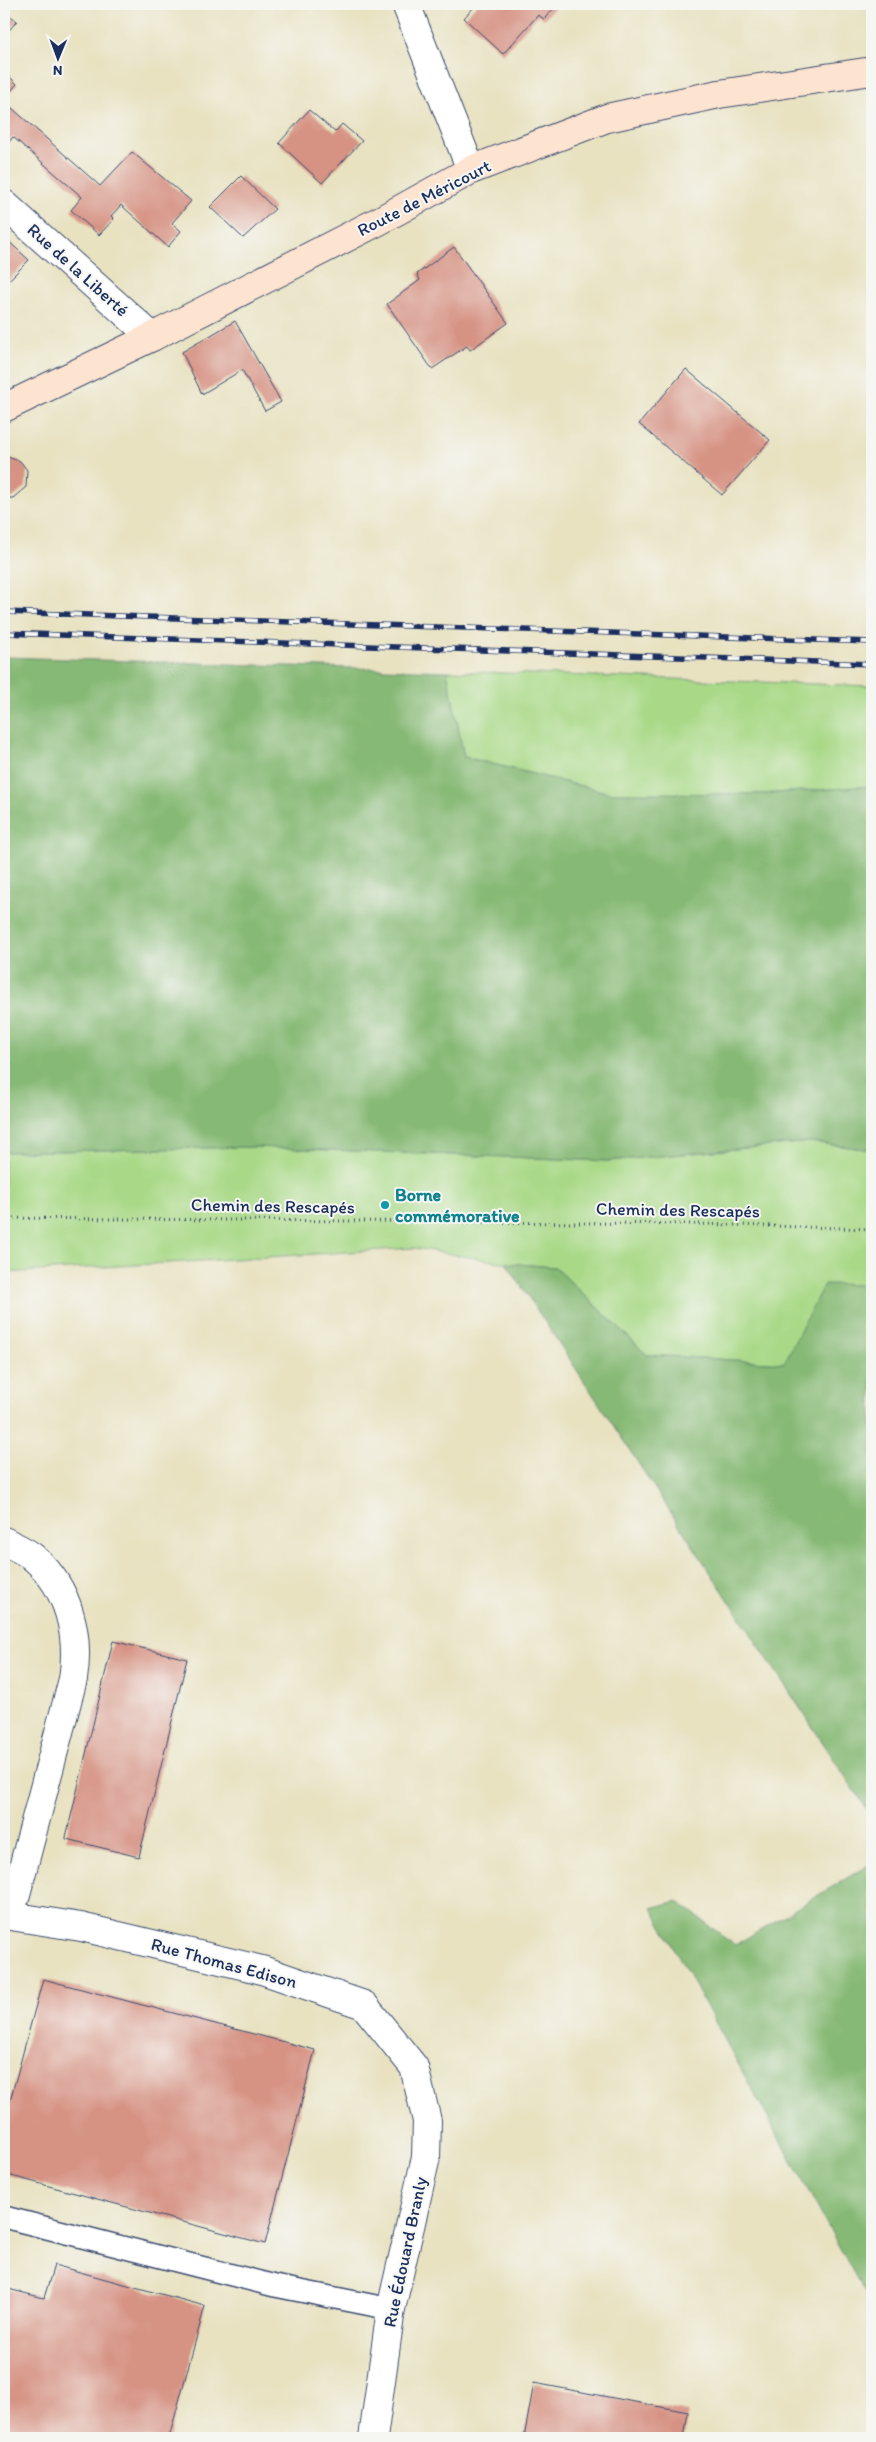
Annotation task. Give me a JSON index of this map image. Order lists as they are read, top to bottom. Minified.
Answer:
{"streets":{"street":["Route de Méricourt","Rue de la Liberté","Rue Thomas Edison","Rue Édouard Branly"],"path":["Chemin des Rescapés"]},"crossings":[["Route de Méricourt","Rue de la Liberté"],["Rue Thomas Edison","Rue Édouard Branly"]],"places":["Borne commémorative"],"north":"bottom"}
